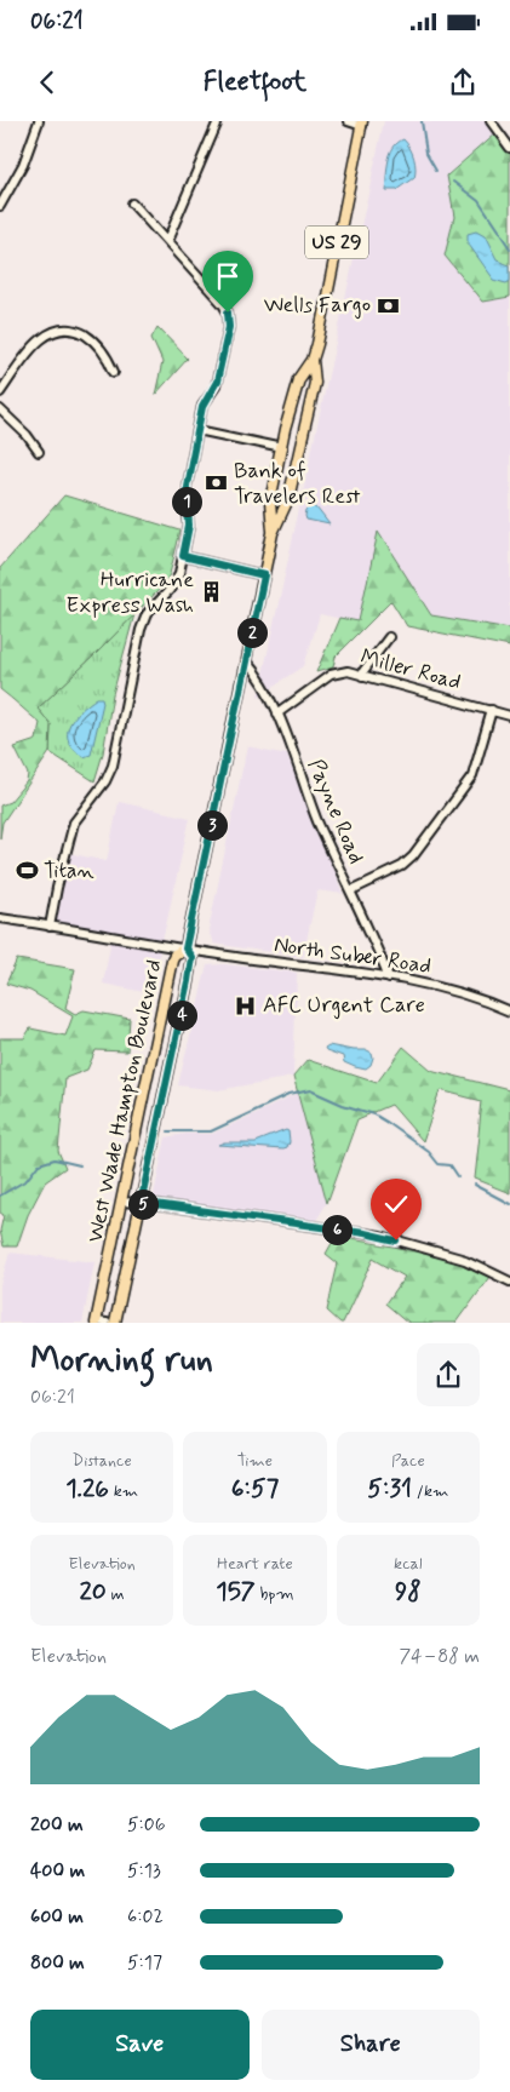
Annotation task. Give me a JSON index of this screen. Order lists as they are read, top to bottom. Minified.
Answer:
{"streets":{"main road":["US 29","West Wade Hampton Boulevard"],"street":["Miller Road","Payne Road","North Suber Road"]},"crossings":[["US 29","Payne Road"],["US 29","North Suber Road"],["US 29","West Wade Hampton Boulevard"],["Miller Road","Payne Road"],["Payne Road","North Suber Road"],["North Suber Road","West Wade Hampton Boulevard"]],"places":{"bank":["Wells Fargo","Bank of Travelers Rest"],"building":["Hurricane Express Wash"],"sports":["Titan"],"hospital":["AFC Urgent Care"]},"page":{"status":"06:21","header":"Fleetfoot","pins":["1","2","3","4","5","6"],"heading":["Morning run","06:21"],"stats":[["Distance","1.26 km"],["Time","6:57"],["Pace","5:31 /km"],["Elevation","20 m"],["Heart rate","157 bpm"],["kcal","98"]],"chart":["Elevation","74–88 m"],"list":[{"name":"200 m","note":"5:06"},{"name":"400 m","note":"5:13"},{"name":"600 m","note":"6:02"},{"name":"800 m","note":"5:17"}],"buttons":["Save","Share"]}}
